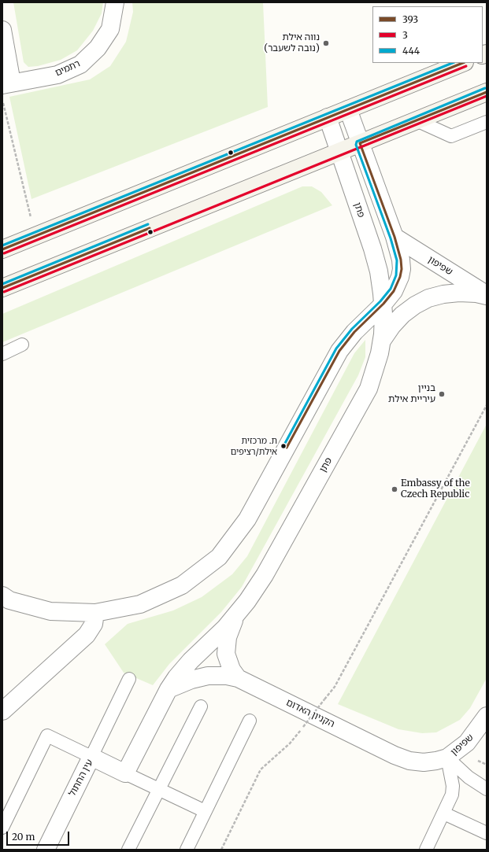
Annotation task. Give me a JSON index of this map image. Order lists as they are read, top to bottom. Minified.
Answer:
{"streets":{"street":["רתמים","פתן","שפיפון","הקניון האדום","עין החתול"]},"crossings":[["שפיפון","הקניון האדום"]],"places":["נווה אילת (נובה לשעבר)","בניין עיריית אילת","ת. מרכזית אילת/רציפים","Embassy of the Czech Republic"],"lines":["transit line 393","transit line 444","transit line 3"],"legend":["393","3","444"],"scale_bar":"20 m"}
